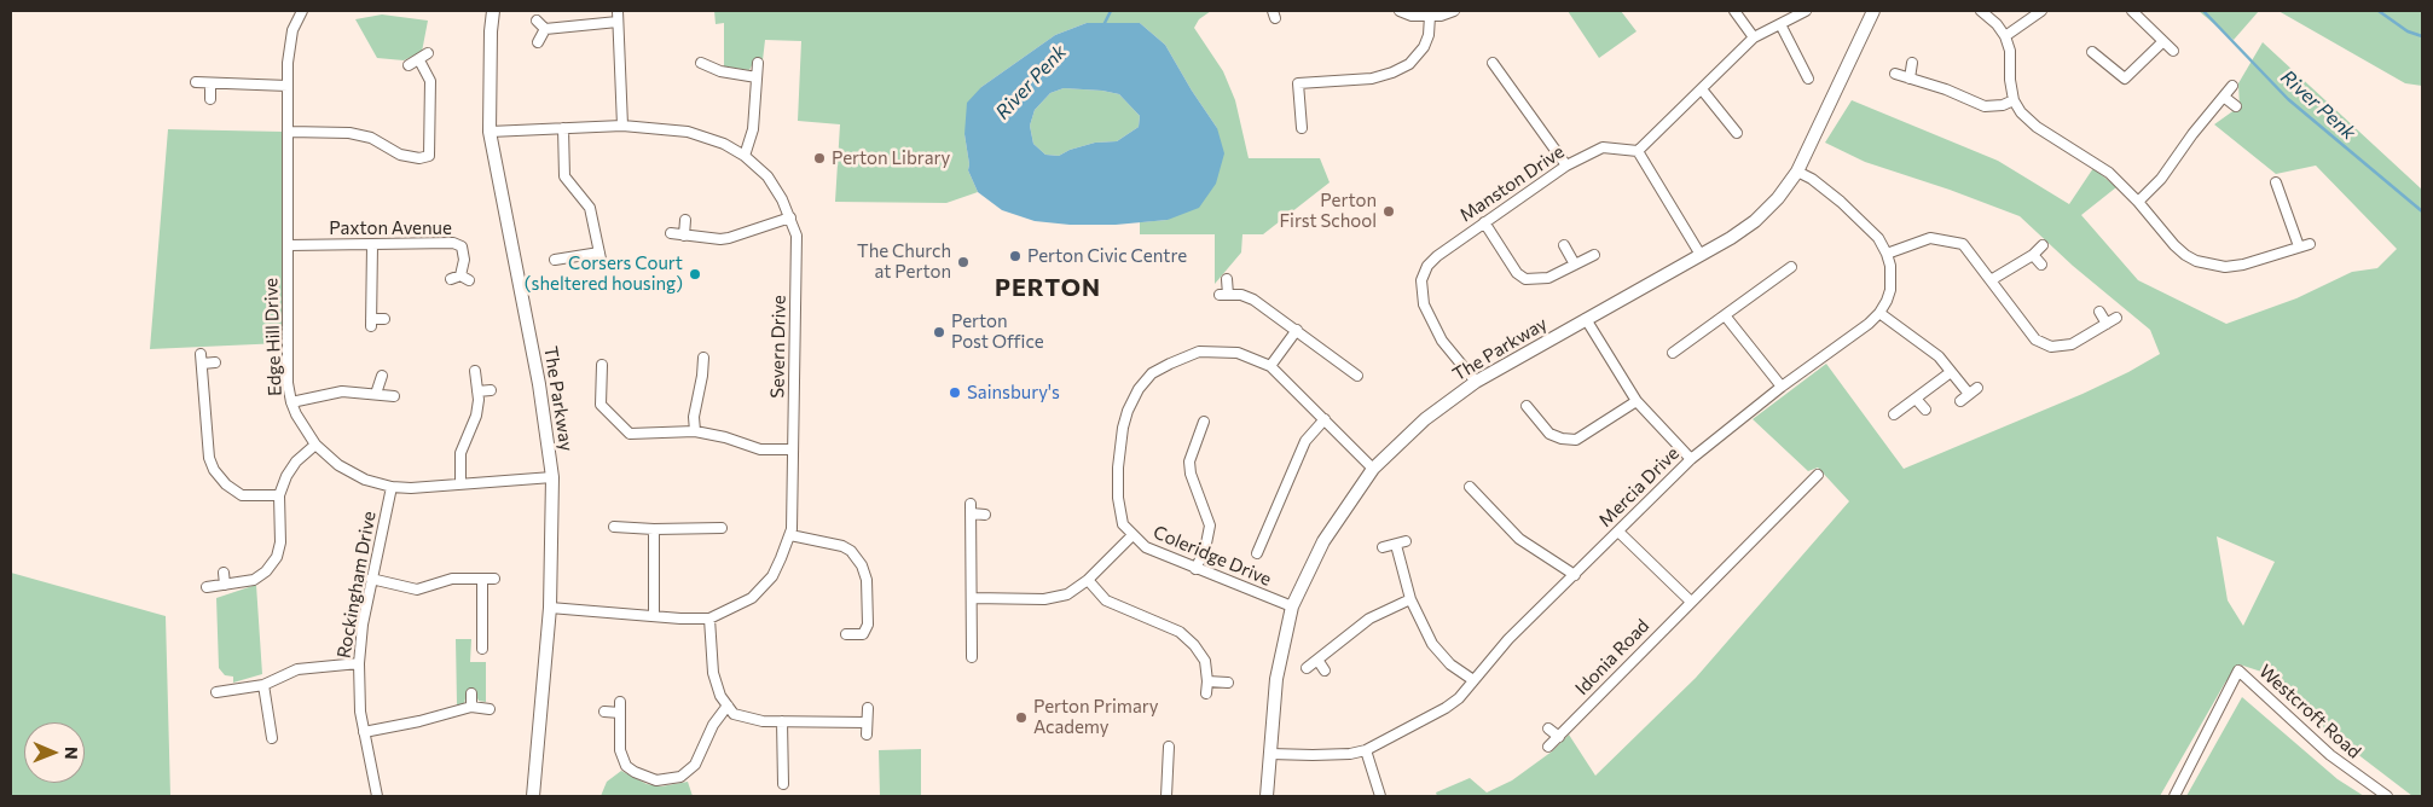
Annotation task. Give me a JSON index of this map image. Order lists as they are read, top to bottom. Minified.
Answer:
{"streets":{"street":["Manston Drive","Paxton Avenue","Edge Hill Drive","Severn Drive","The Parkway","Mercia Drive","Coleridge Drive","Rockingham Drive","Idonia Road","Westcroft Road"]},"crossings":[["Manston Drive","The Parkway"],["Paxton Avenue","Edge Hill Drive"],["Edge Hill Drive","The Parkway"],["Edge Hill Drive","Rockingham Drive"],["Severn Drive","The Parkway"],["The Parkway","Mercia Drive"],["The Parkway","Coleridge Drive"]],"districts":["PERTON"],"water":["River Penk"],"places":["Perton Library","Perton First School","Perton Civic Centre","The Church at Perton","Corsers Court (sheltered housing)","Perton Post Office","Sainsbury's","Perton Primary Academy"],"north":"right"}
